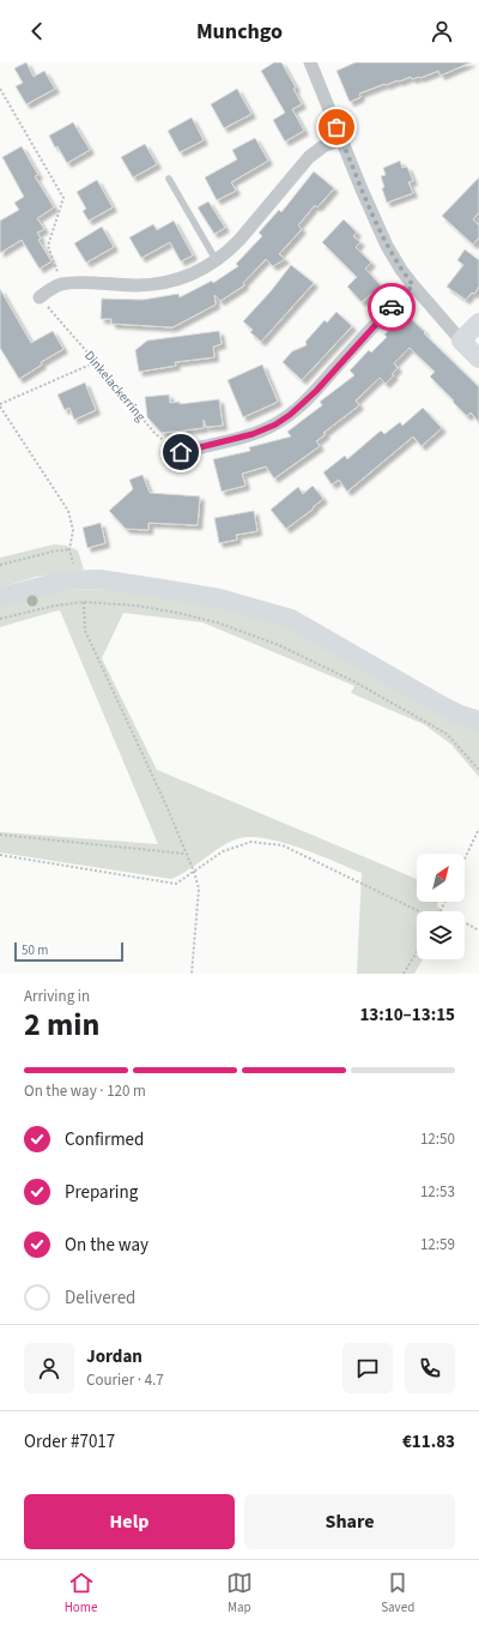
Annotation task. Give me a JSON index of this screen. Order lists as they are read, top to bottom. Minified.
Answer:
{"streets":{"path":["Dinkelackerring"]},"scale_bar":"50 m","north":"top right","page":{"header":"Munchgo","scale":"50 m","heading":["2 min","Arriving in","13:10–13:15"],"panel":["Jordan","Courier · 4.7","Order #7017","€11.83"],"bar":"On the way · 120 m","list":[["Confirmed","12:50"],["Preparing","12:53"],["On the way","12:59"],"Delivered"],"buttons":["Help","Share"],"tabs":["Home","Map","Saved"]}}
